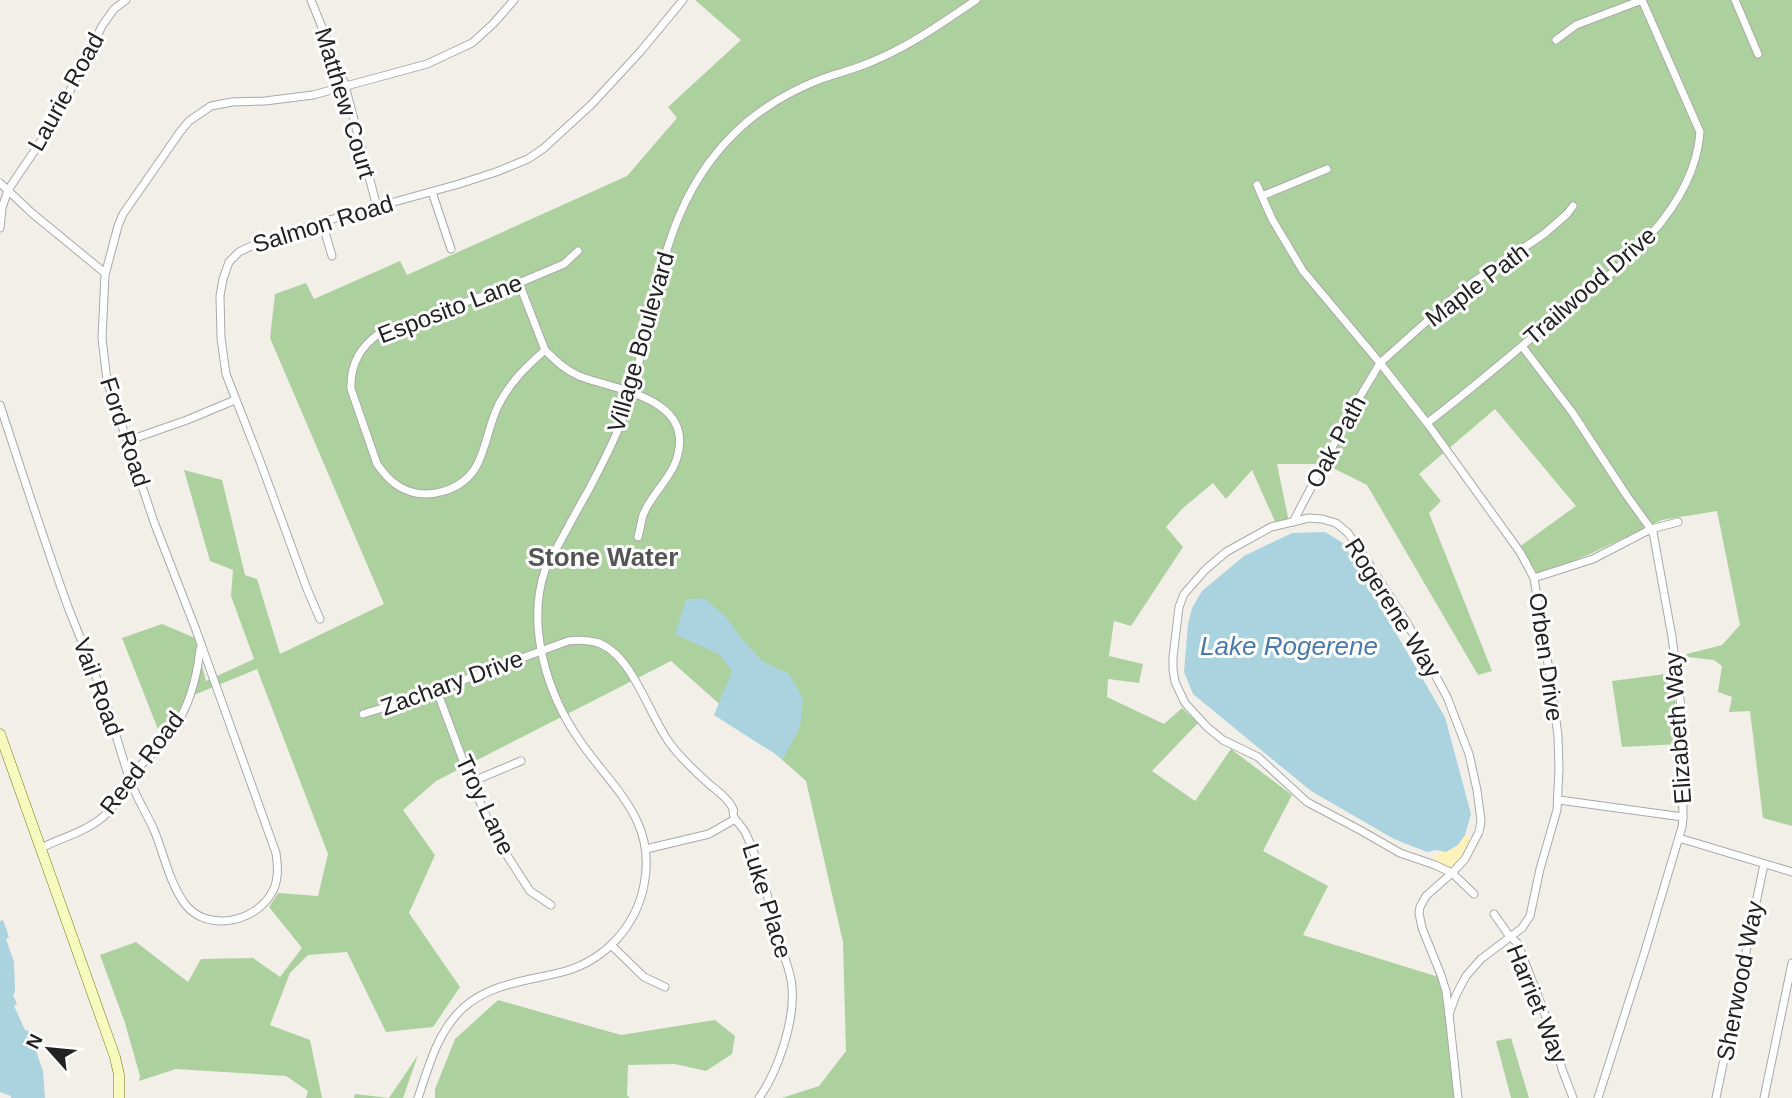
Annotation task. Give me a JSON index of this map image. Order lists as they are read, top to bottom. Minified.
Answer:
{"streets":{"street":["Laurie Road","Matthew Court","Salmon Road","Maple Path","Trailwood Drive","Esposito Lane","Village Boulevard","Ford Road","Oak Path","Rogerene Way","Orben Drive","Zachary Drive","Vail Road","Elizabeth Way","Reed Road","Troy Lane","Luke Place","Sherwood Way","Harriet Way"]},"crossings":[["Matthew Court","Salmon Road"],["Matthew Court","Ford Road"],["Maple Path","Oak Path"],["Maple Path","Orben Drive"],["Trailwood Drive","Orben Drive"],["Trailwood Drive","Elizabeth Way"],["Village Boulevard","Zachary Drive"],["Village Boulevard","Luke Place"],["Ford Road","Vail Road"],["Ford Road","Reed Road"],["Oak Path","Rogerene Way"],["Oak Path","Orben Drive"],["Rogerene Way","Orben Drive"],["Orben Drive","Harriet Way"],["Zachary Drive","Troy Lane"],["Zachary Drive","Luke Place"],["Vail Road","Reed Road"]],"districts":["Stone Water"],"water":["Lake Rogerene"],"north":"top left"}
